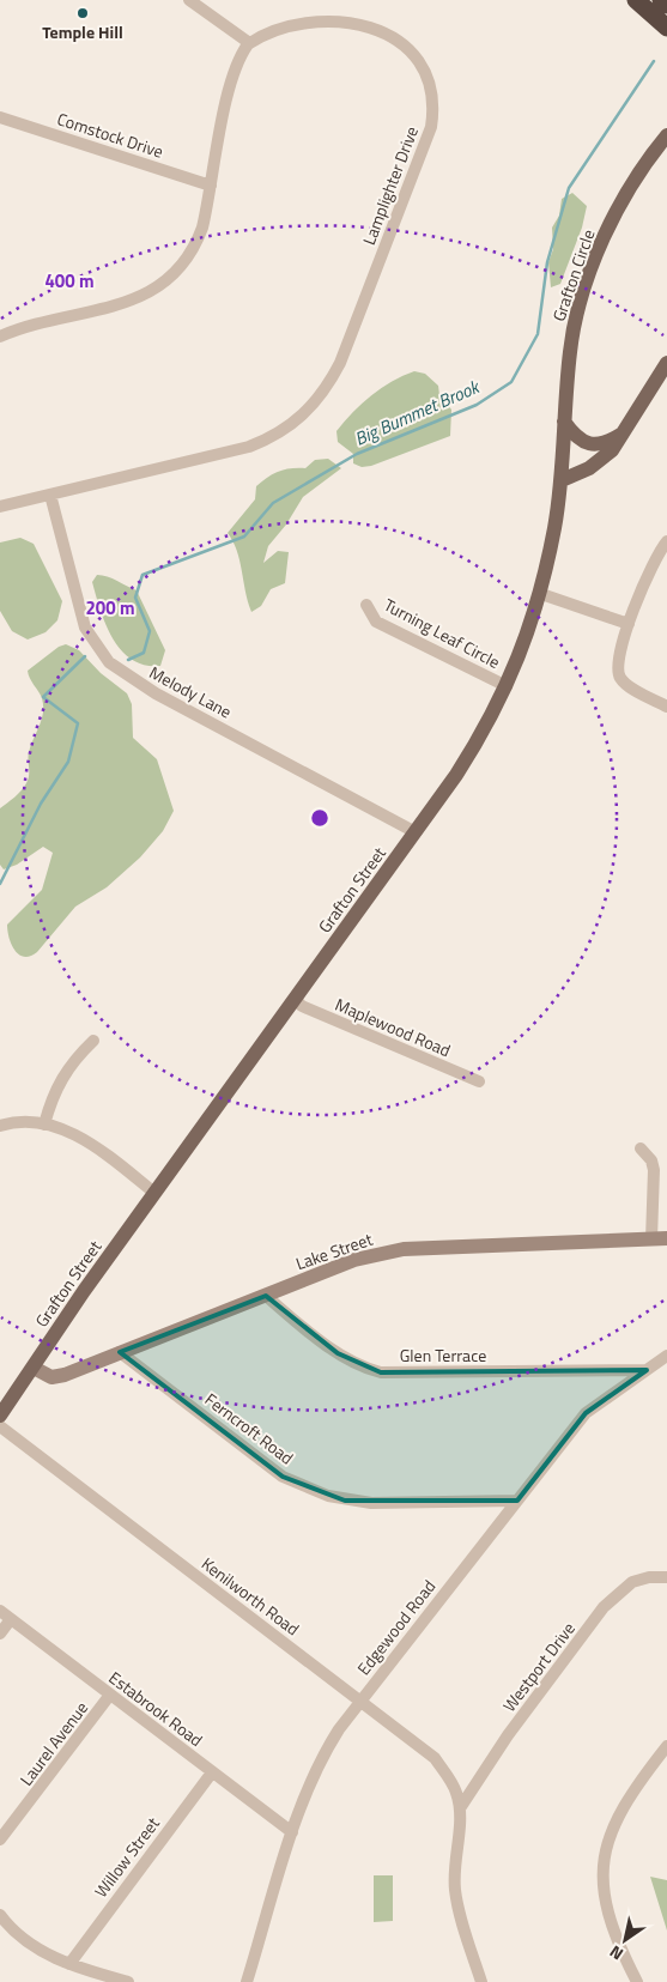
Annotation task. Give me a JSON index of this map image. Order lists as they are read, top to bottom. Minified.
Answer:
{"streets":{"main road":["Grafton Circle","Grafton Street"],"street":["Comstock Drive","Lamplighter Drive","Turning Leaf Circle","Melody Lane","Maplewood Road","Lake Street","Glen Terrace","Ferncroft Road","Kenilworth Road","Edgewood Road","Westport Drive","Estabrook Road","Laurel Avenue","Willow Street"]},"crossings":[["Lamplighter Drive","Melody Lane"],["Grafton Circle","Grafton Street"],["Turning Leaf Circle","Grafton Street"],["Melody Lane","Grafton Street"],["Grafton Street","Maplewood Road"],["Grafton Street","Lake Street"],["Lake Street","Glen Terrace"],["Lake Street","Ferncroft Road"],["Glen Terrace","Edgewood Road"],["Ferncroft Road","Edgewood Road"],["Kenilworth Road","Edgewood Road"],["Kenilworth Road","Westport Drive"],["Edgewood Road","Estabrook Road"],["Estabrook Road","Laurel Avenue"],["Estabrook Road","Willow Street"]],"water":["Big Bummet Brook"],"places":["Temple Hill"],"north":"bottom left","rings":["400 m","200 m"]}
